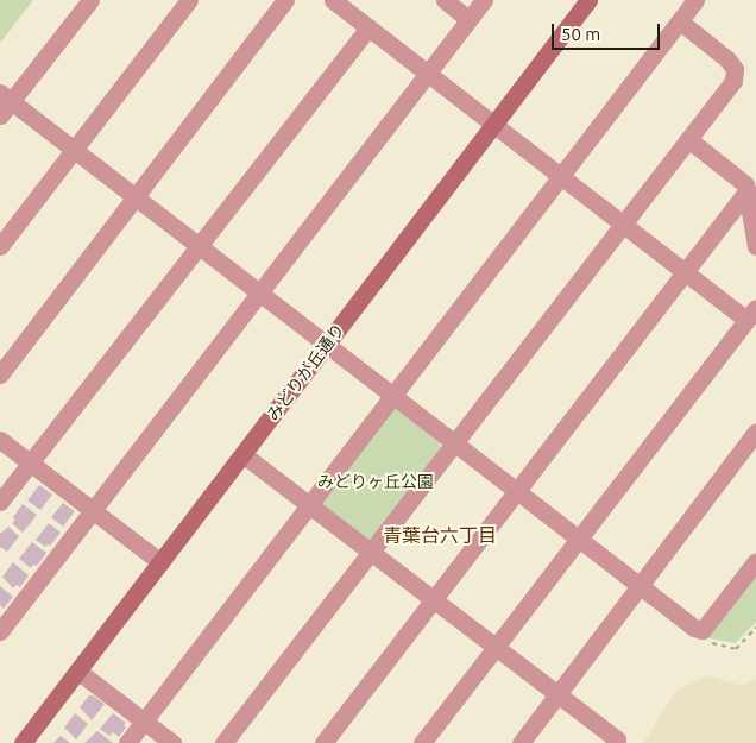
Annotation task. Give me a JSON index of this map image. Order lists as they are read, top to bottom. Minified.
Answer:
{"streets":{"street":["みどりが丘通り"]},"districts":["青葉台六丁目"],"parks":["みどりヶ丘公園"],"scale_bar":"50 m"}
